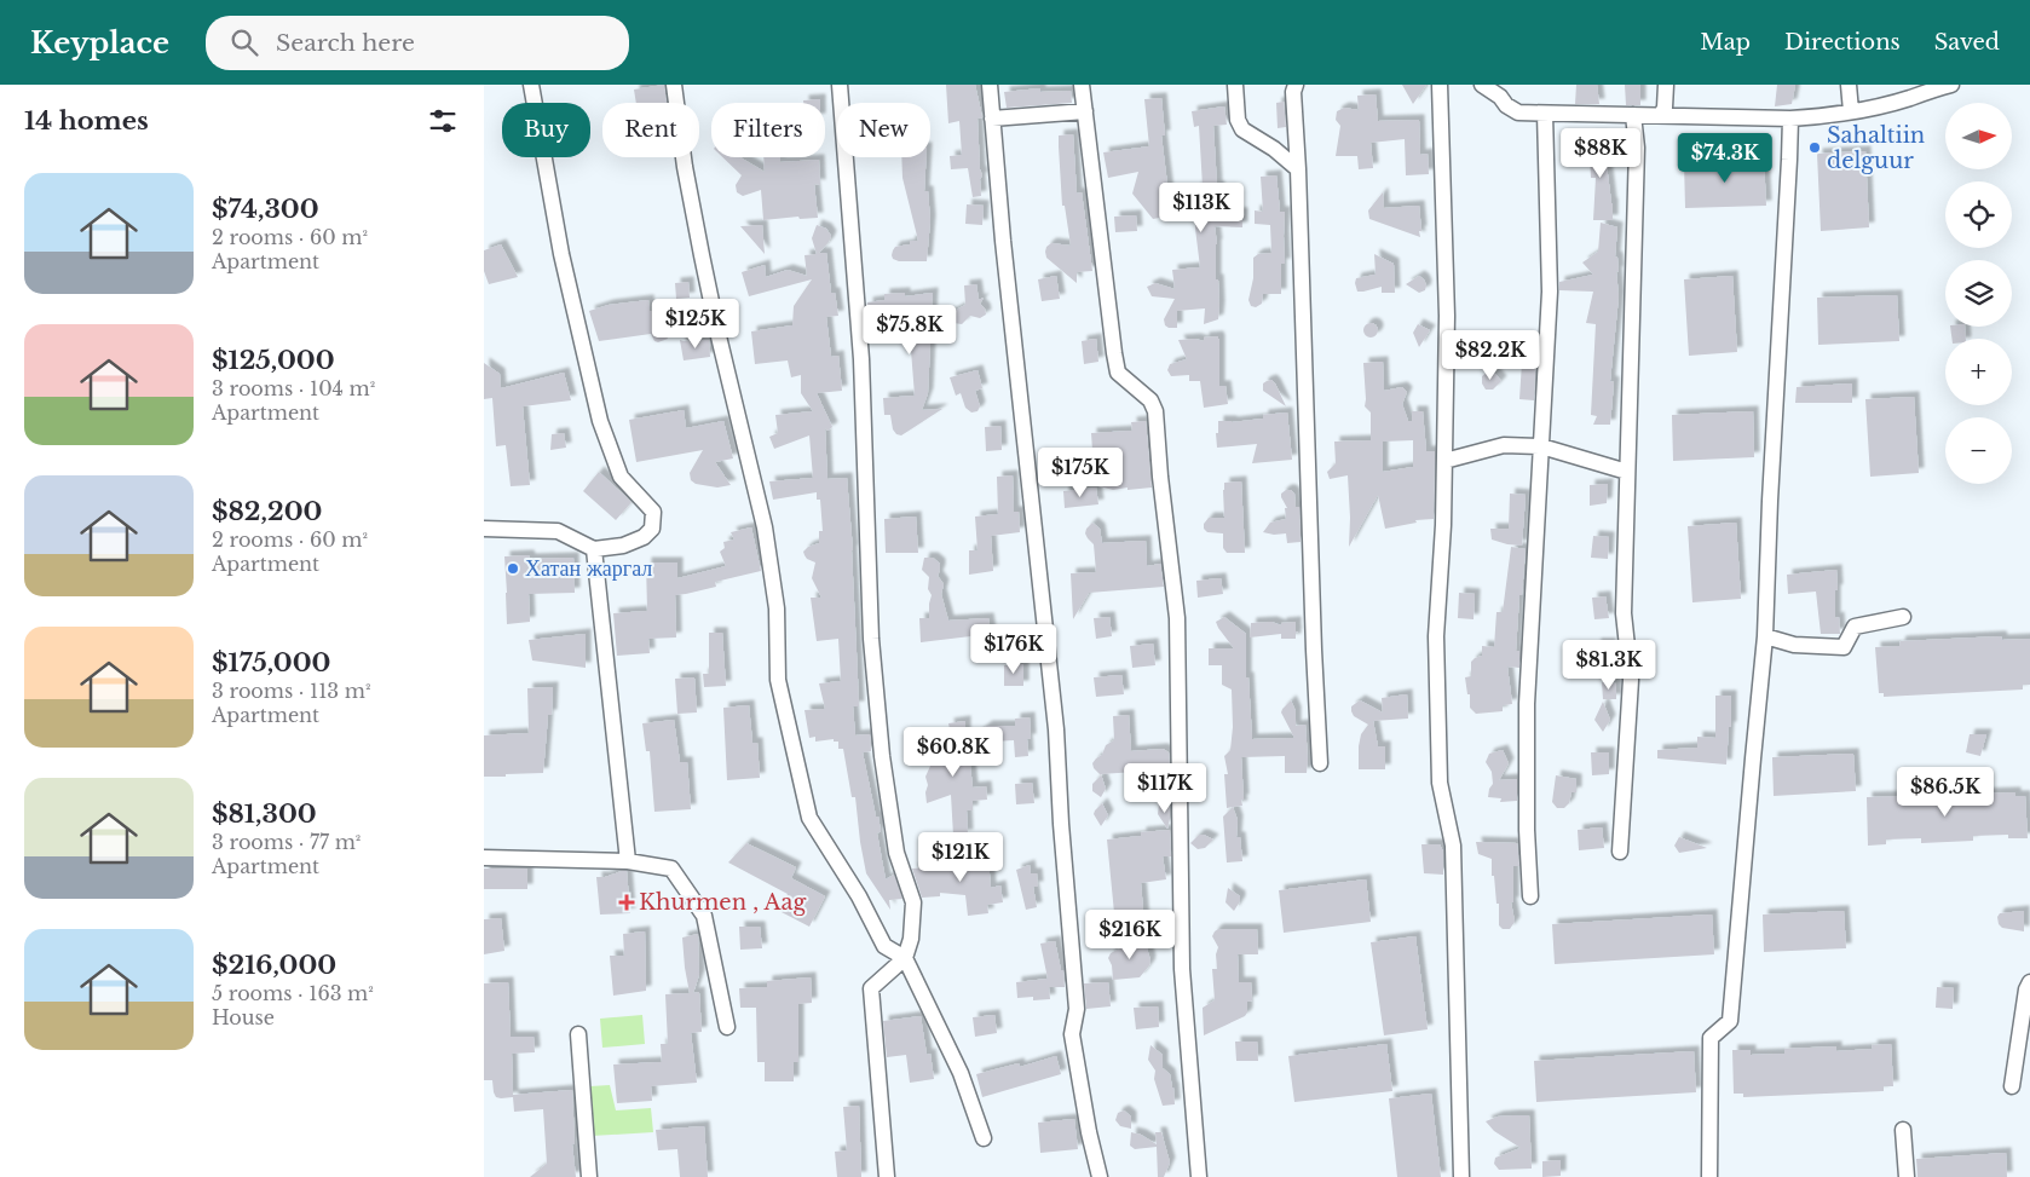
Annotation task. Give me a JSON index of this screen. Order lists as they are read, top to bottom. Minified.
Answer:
{"places":{"other":["Sahaltiin delguur","Хатан жаргал"],"health":["Khurmen , Aag"]},"north":"right","page":{"header":"Keyplace","search":"Search here","nav":["Map","Directions","Saved"],"heading":"14 homes","map_buttons":["+","−"],"chip":["Buy","Rent","Filters","New"],"price":["$88K","$74.3K","$113K","$125K","$75.8K","$82.2K","$175K","$176K","$81.3K","$60.8K","$117K","$86.5K","$121K","$216K"],"list":[{"name":"$74,300","note":"2 rooms · 60 m² · Apartment"},{"name":"$125,000","note":"3 rooms · 104 m² · Apartment"},{"name":"$82,200","note":"2 rooms · 60 m² · Apartment"},{"name":"$175,000","note":"3 rooms · 113 m² · Apartment"},{"name":"$81,300","note":"3 rooms · 77 m² · Apartment"},{"name":"$216,000","note":"5 rooms · 163 m² · House"}]}}
